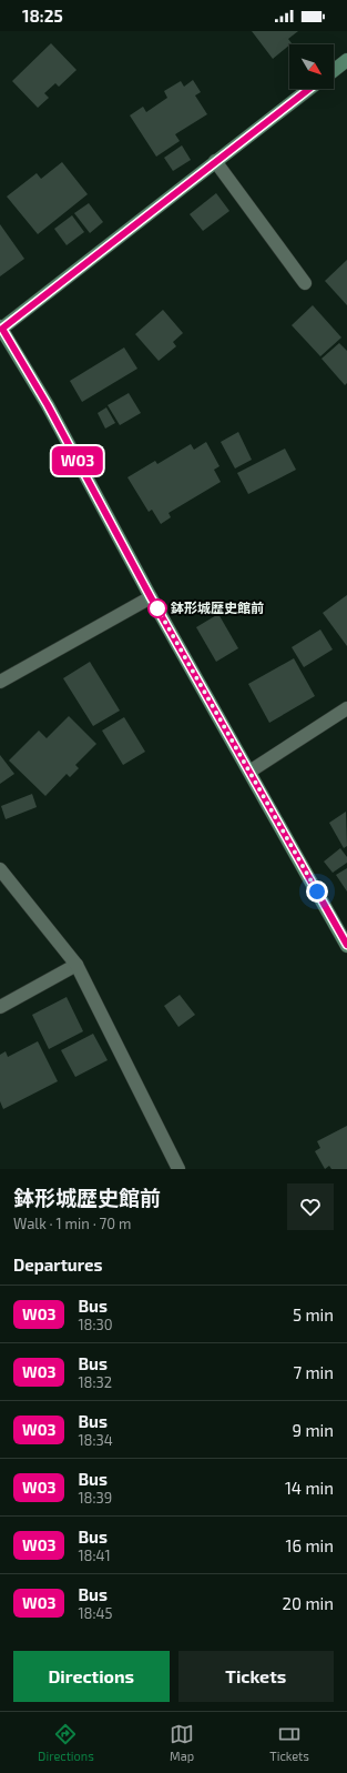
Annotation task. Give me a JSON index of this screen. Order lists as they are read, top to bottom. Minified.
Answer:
{"places":["鉢形城歴史館前"],"lines":["bus line W03"],"north":"bottom right","page":{"status":"18:25","on_map":"W03","heading":[["鉢形城歴史館前","Walk · 1 min · 70 m"],"Departures"],"list":[{"mark":"W03","name":"Bus","note":"18:30","value":"5 min"},{"mark":"W03","name":"Bus","note":"18:32","value":"7 min"},{"mark":"W03","name":"Bus","note":"18:34","value":"9 min"},{"mark":"W03","name":"Bus","note":"18:39","value":"14 min"},{"mark":"W03","name":"Bus","note":"18:41","value":"16 min"},{"mark":"W03","name":"Bus","note":"18:45","value":"20 min"}],"buttons":["Directions","Tickets"],"tabs":["Directions","Map","Tickets"]}}
